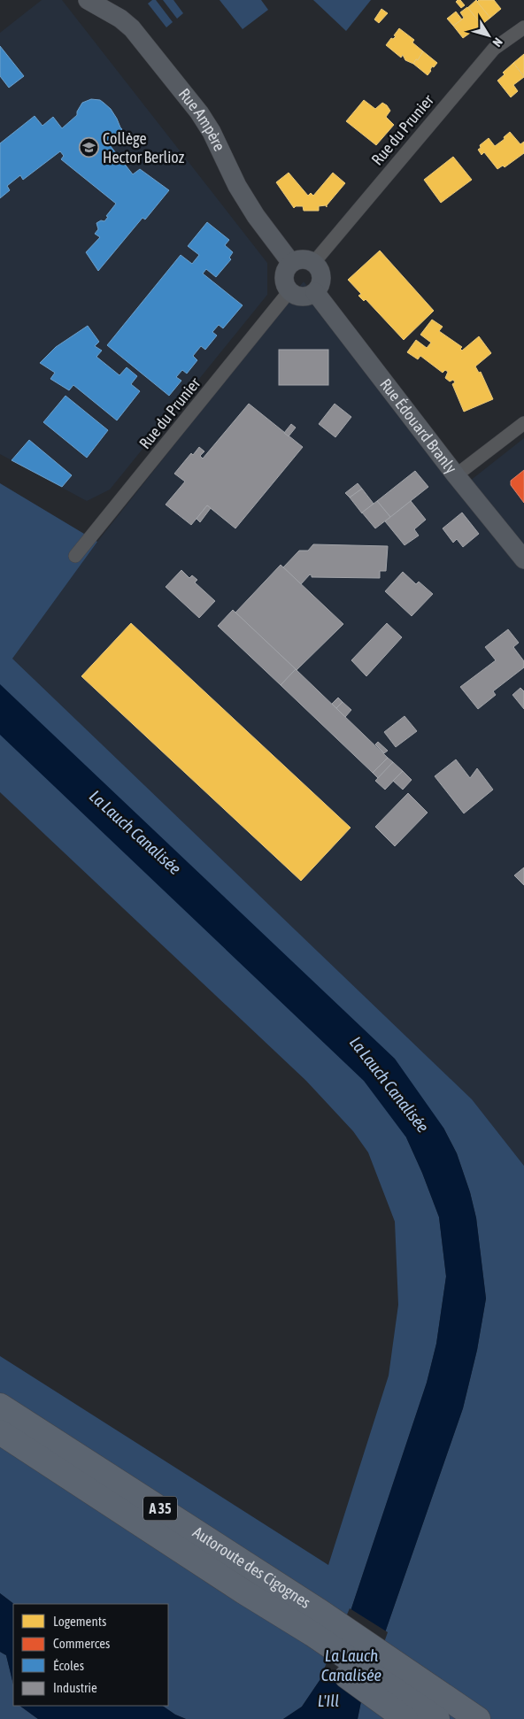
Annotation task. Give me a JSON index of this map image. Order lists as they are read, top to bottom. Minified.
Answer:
{"streets":{"highway":["A 35","Autoroute des Cigognes"],"street":["Rue Ampère","Rue du Prunier","Rue Édouard Branly"]},"crossings":[["Rue Ampère","Rue du Prunier"],["Rue Ampère","Rue Édouard Branly"],["Rue du Prunier","Rue Édouard Branly"]],"water":["La Lauch Canalisée","L'Ill"],"places":{"school or university":["Collège Hector Berlioz"]},"legend":["Logements","Commerces","Écoles","Industrie"],"north":"bottom right"}
